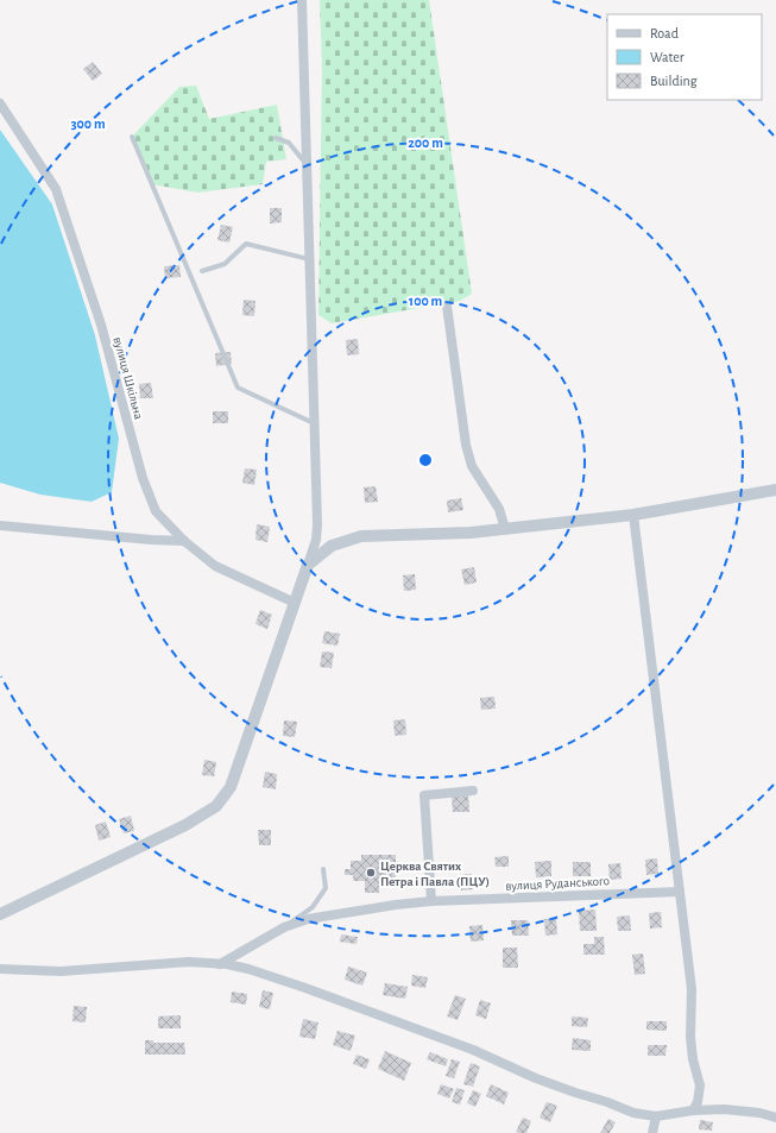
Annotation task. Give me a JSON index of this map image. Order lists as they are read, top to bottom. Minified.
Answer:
{"streets":{"street":["вулиця Шкільна","вулиця Руданського"]},"places":["Церква Святих Петра і Павла (ПЦУ)"],"legend":["Road","Water","Building"],"rings":["300 m","200 m","100 m"]}
